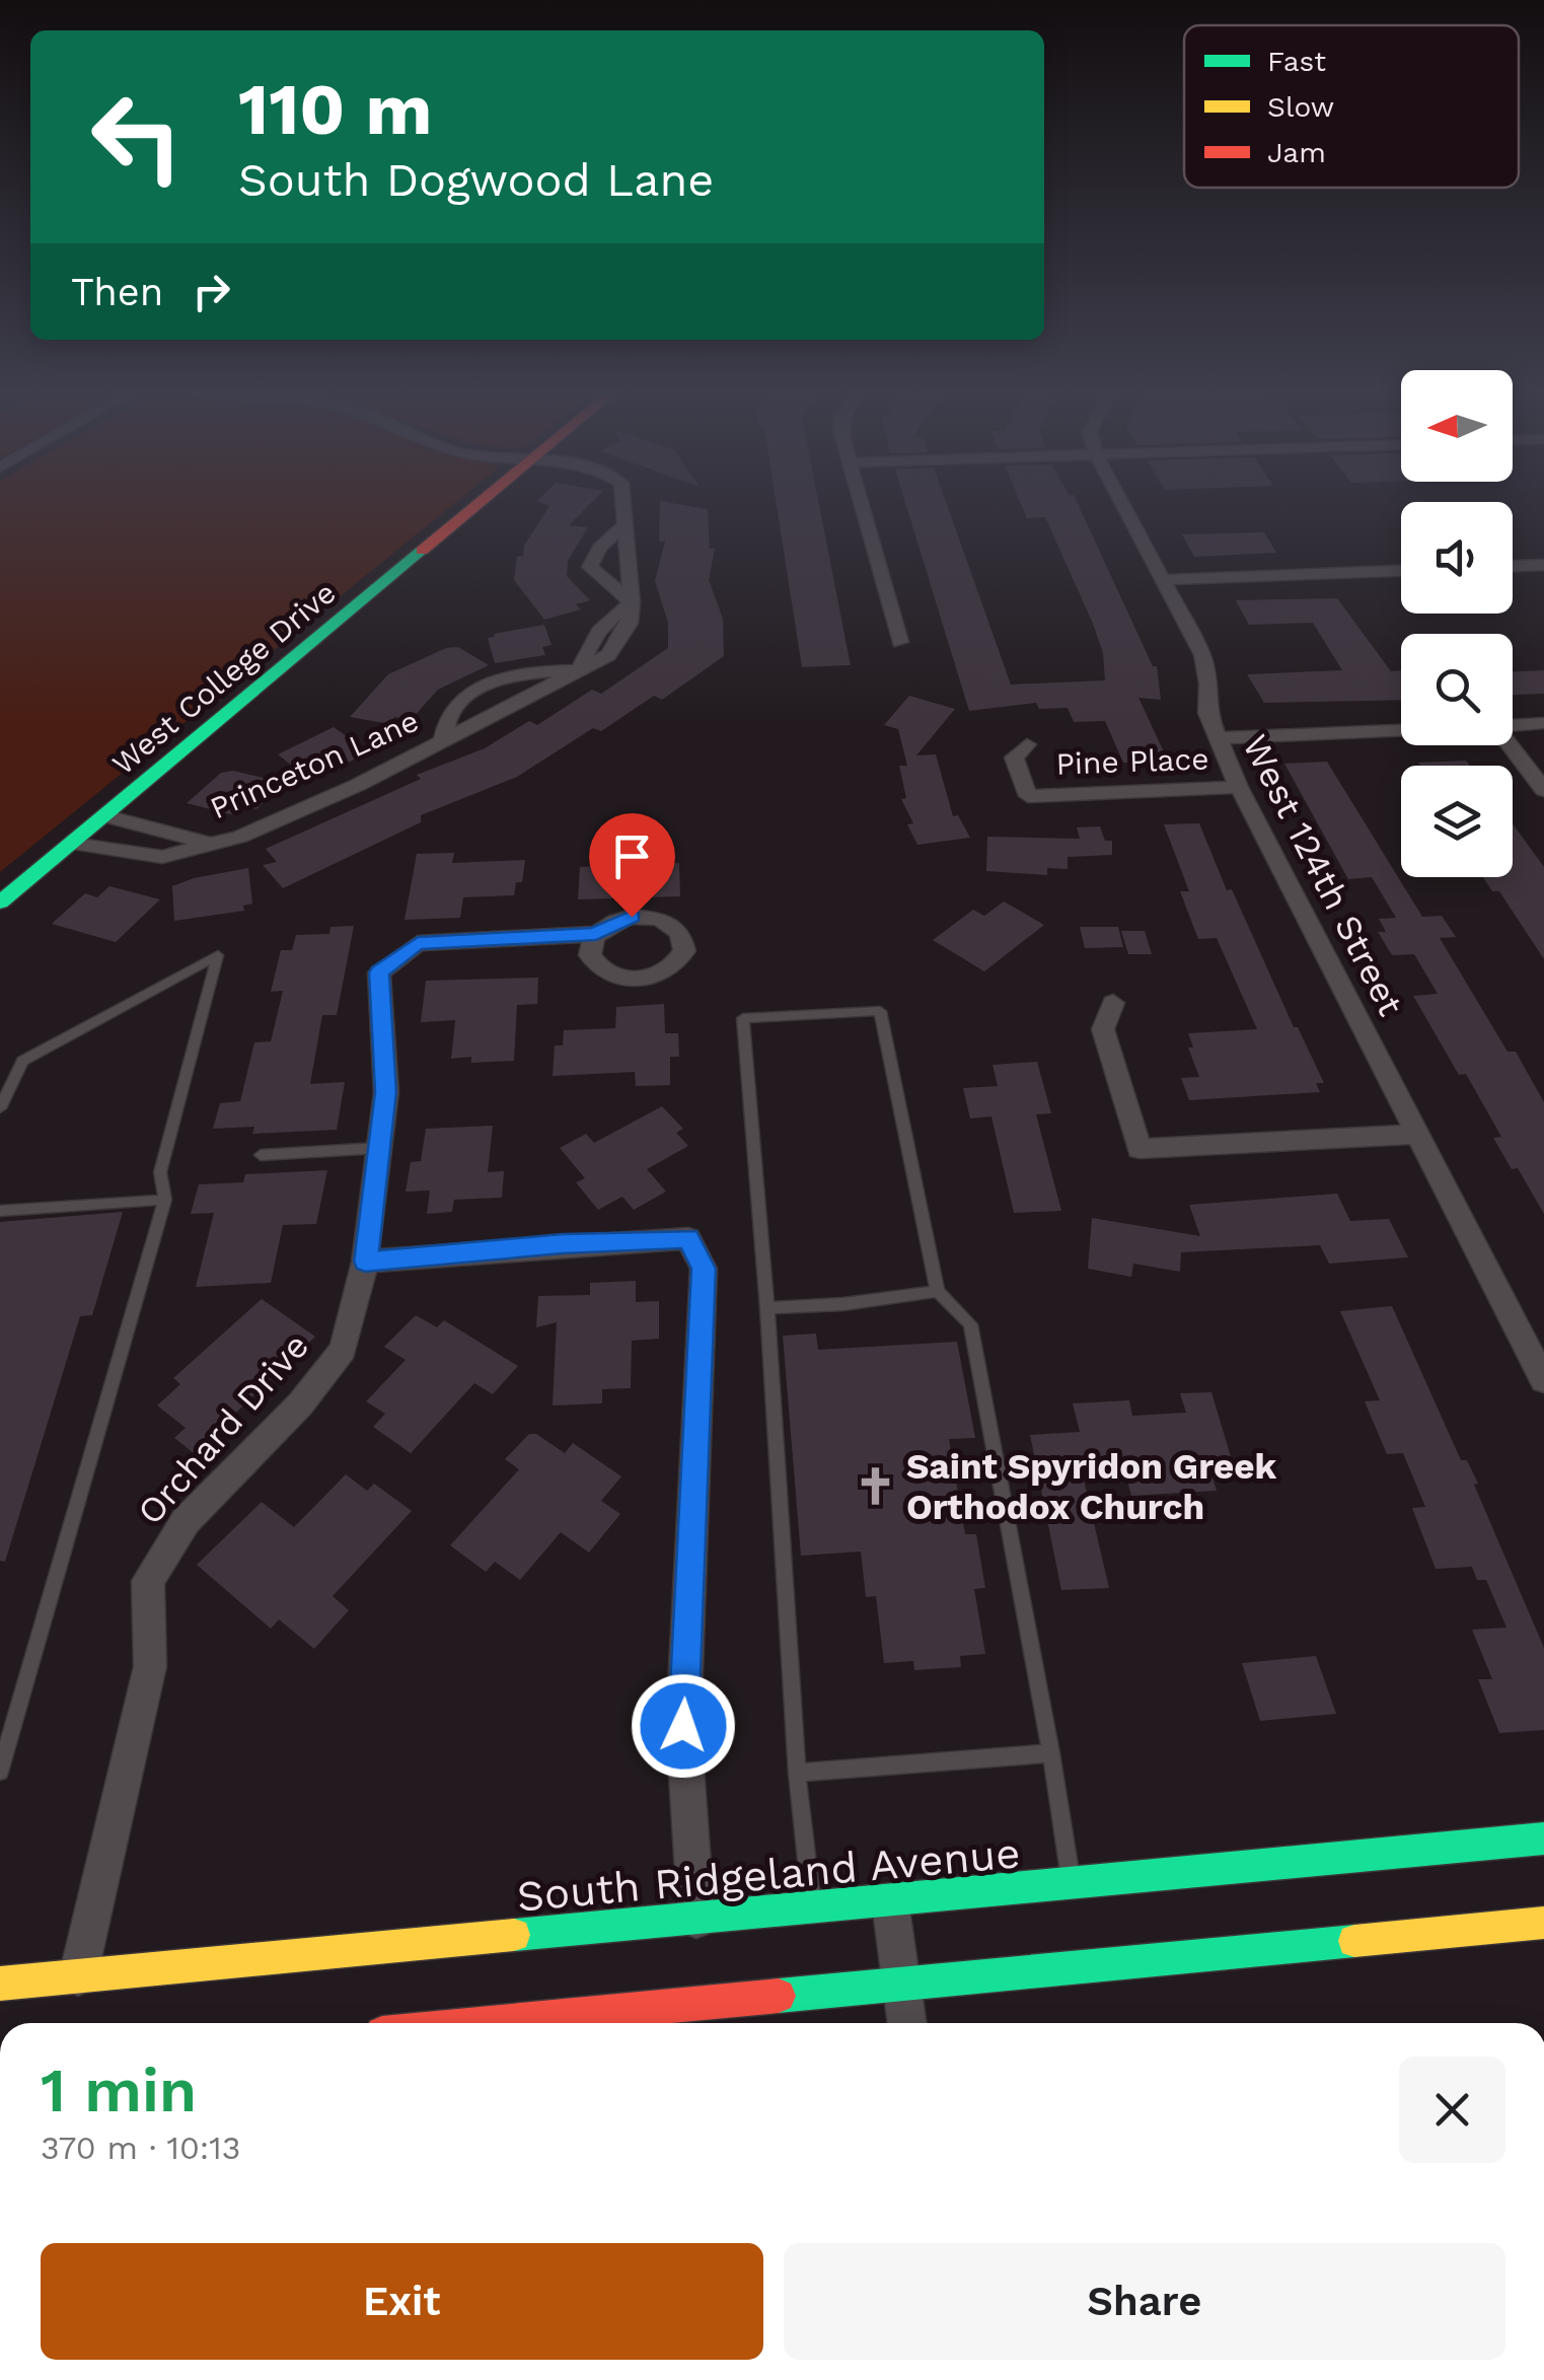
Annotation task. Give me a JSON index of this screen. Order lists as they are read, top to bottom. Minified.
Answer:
{"streets":{"main road":["West College Drive","South Ridgeland Avenue"],"street":["Pine Place","Princeton Lane","West 124th Street","Orchard Drive"]},"crossings":[["West College Drive","Princeton Lane"],["Pine Place","West 124th Street"],["Orchard Drive","South Ridgeland Avenue"]],"places":{"church":["Saint Spyridon Greek Orthodox Church"]},"legend":["Fast","Slow","Jam"],"north":"left","page":{"turn":["110 m","South Dogwood Lane"],"then":"Then","heading":["1 min","370 m · 10:13"],"buttons":["Exit","Share"]}}
